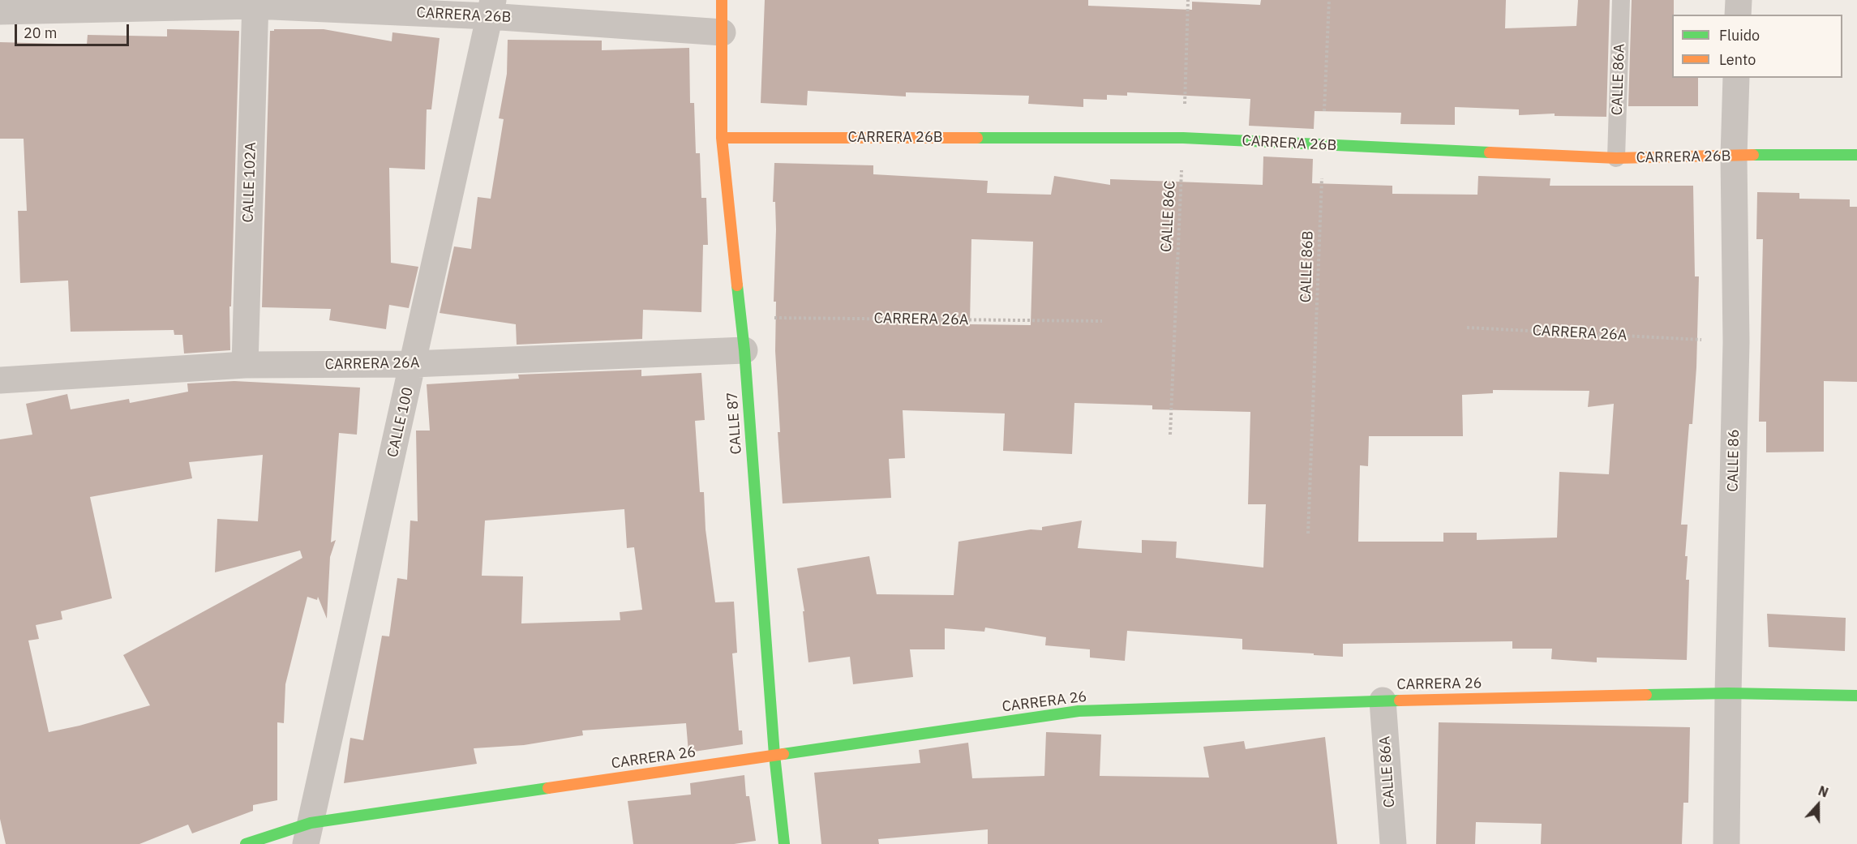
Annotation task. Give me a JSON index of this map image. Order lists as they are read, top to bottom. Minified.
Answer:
{"streets":{"street":["CARRERA 26B","CALLE 86A","CALLE 102A","CARRERA 26A","CALLE 100","CALLE 87","CALLE 86","CARRERA 26"],"path":["CALLE 86C","CALLE 86B"]},"crossings":[["CARRERA 26B","CALLE 86A"],["CARRERA 26B","CALLE 102A"],["CARRERA 26B","CALLE 86C"],["CARRERA 26B","CALLE 86B"],["CARRERA 26B","CALLE 100"],["CARRERA 26B","CALLE 87"],["CARRERA 26B","CALLE 86"],["CALLE 86A","CARRERA 26"],["CALLE 102A","CARRERA 26A"],["CARRERA 26A","CALLE 100"],["CARRERA 26A","CALLE 87"],["CALLE 100","CARRERA 26"],["CALLE 87","CARRERA 26"],["CALLE 86","CARRERA 26"]],"legend":["Fluido","Lento"],"scale_bar":"20 m","north":"top"}
